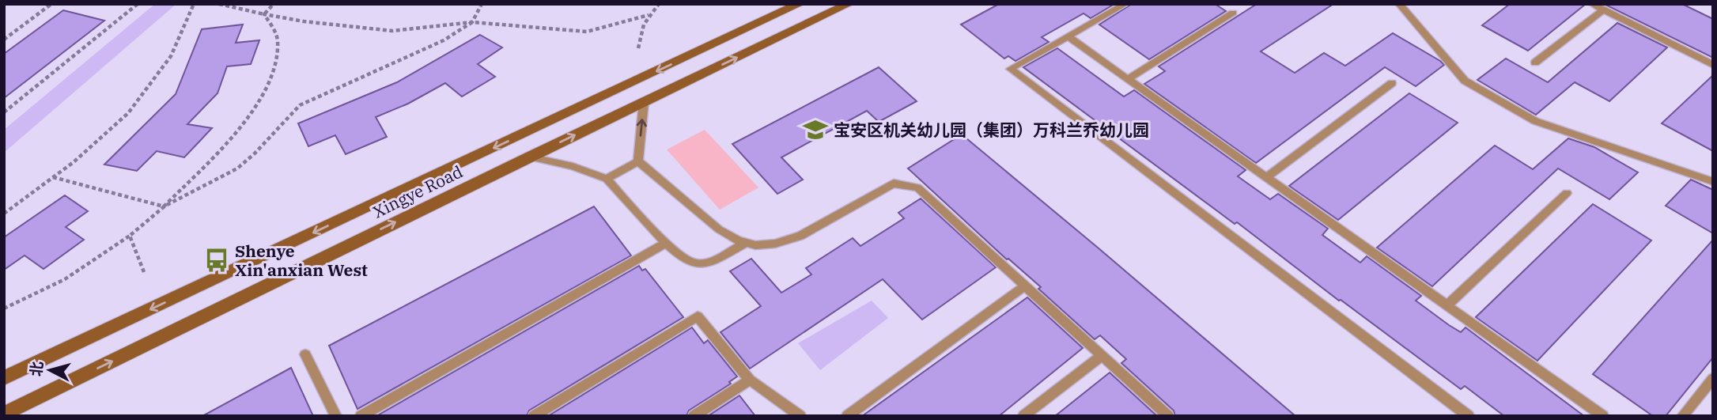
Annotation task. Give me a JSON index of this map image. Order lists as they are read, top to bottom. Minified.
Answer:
{"streets":{"main road":["Xingye Road"]},"places":{"school or university":["宝安区机关幼儿园（集团）万科兰乔幼儿园"],"bus stop":["Shenye Xin'anxian West"]},"north":"left"}
